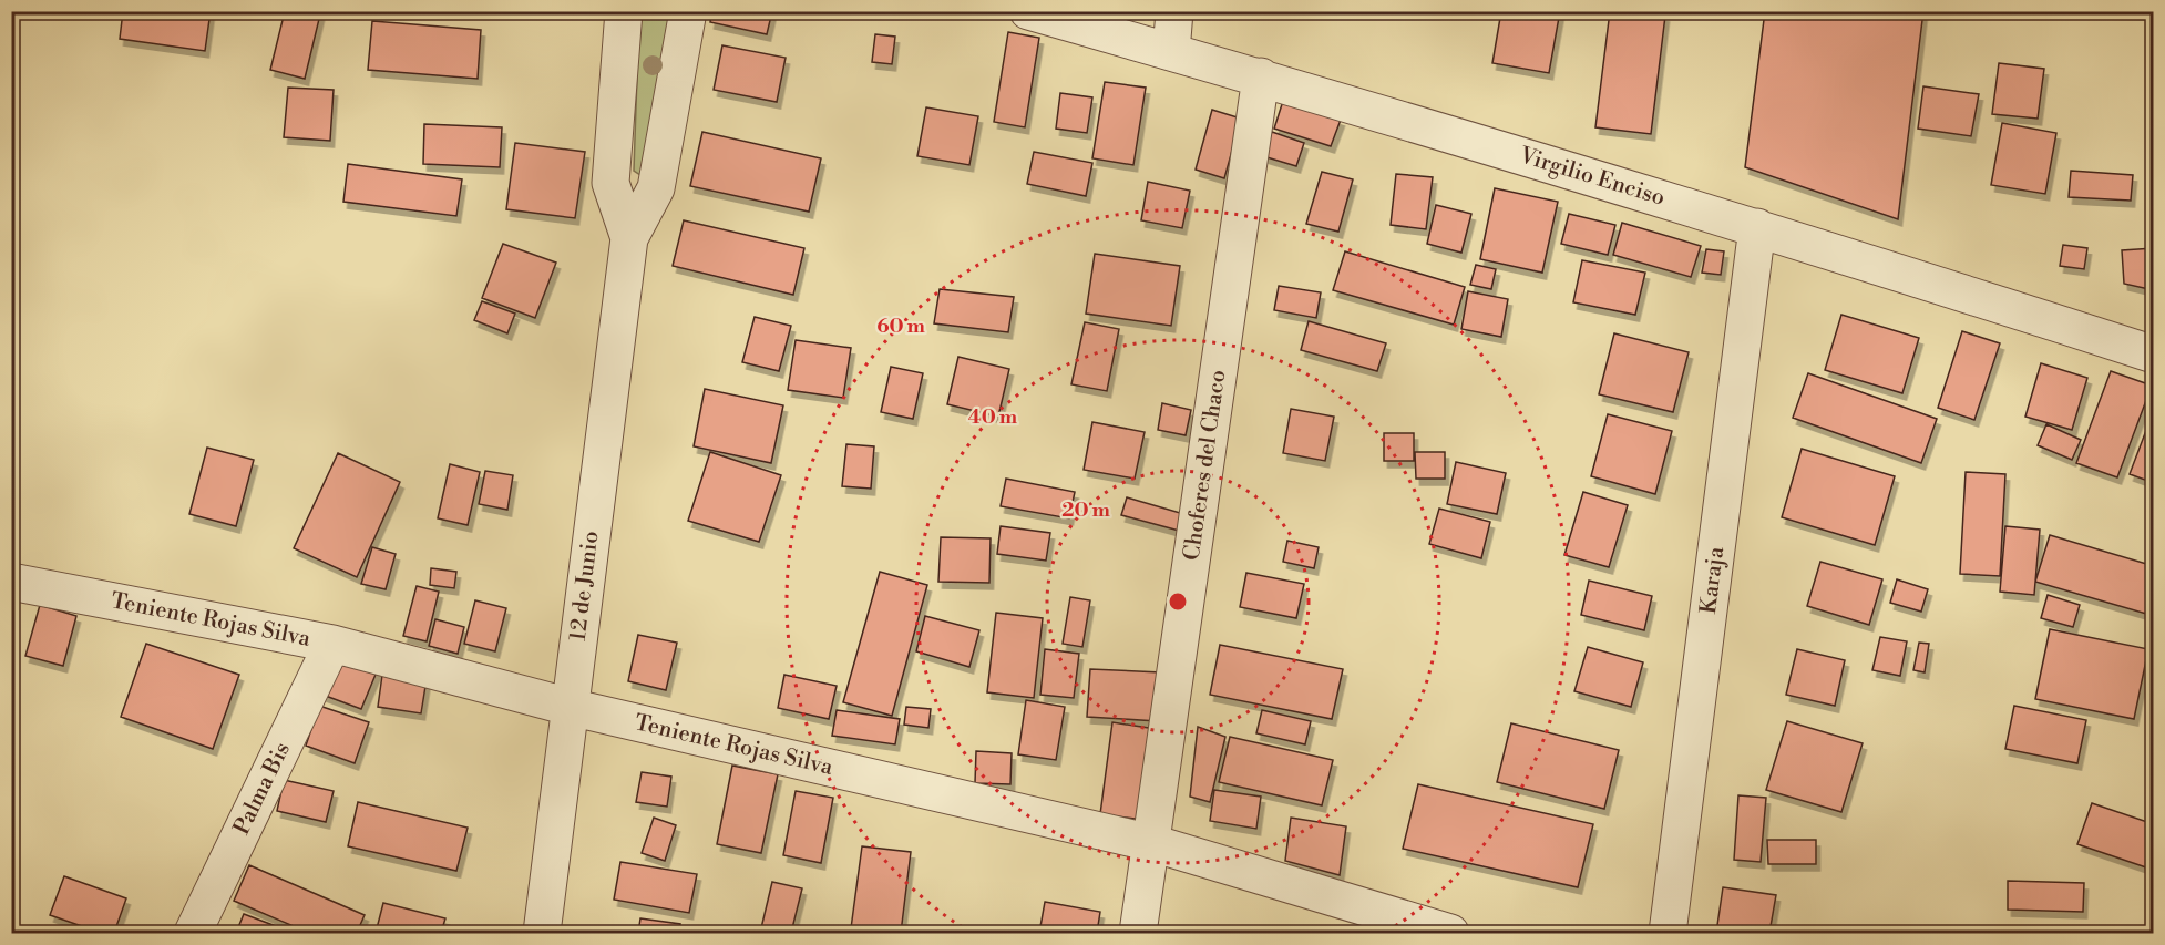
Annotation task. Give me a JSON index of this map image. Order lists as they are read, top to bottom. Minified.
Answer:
{"streets":{"street":["Virgilio Enciso","Choferes del Chaco","Karaja","12 de Junio","Teniente Rojas Silva","Palma Bis"]},"crossings":[["Virgilio Enciso","Choferes del Chaco"],["Virgilio Enciso","Karaja"],["Choferes del Chaco","Teniente Rojas Silva"],["12 de Junio","Teniente Rojas Silva"],["Teniente Rojas Silva","Palma Bis"]],"rings":["60 m","40 m","20 m"]}
